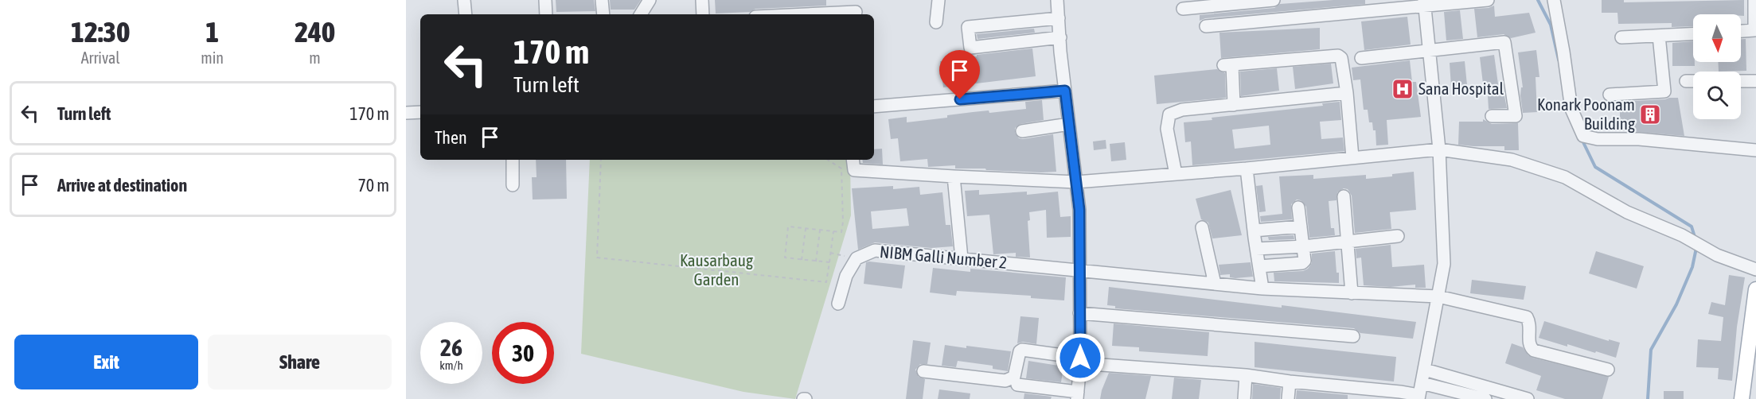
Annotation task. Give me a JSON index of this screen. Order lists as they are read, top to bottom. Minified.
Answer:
{"streets":{"street":["NIBM Galli Number 2"]},"parks":["Kausarbaug Garden"],"places":{"hospital":["Sana Hospital"],"building":["Konark Poonam Building"]},"north":"bottom","page":{"eta":["12:30","Arrival","1","min","240","m"],"turn":["170 m","Turn left"],"list":[{"name":"Turn left","value":"170 m"},{"name":"Arrive at destination","value":"70 m"}],"then":"Then","speed":"26 km/h","limit":"30","buttons":["Exit","Share"]}}
